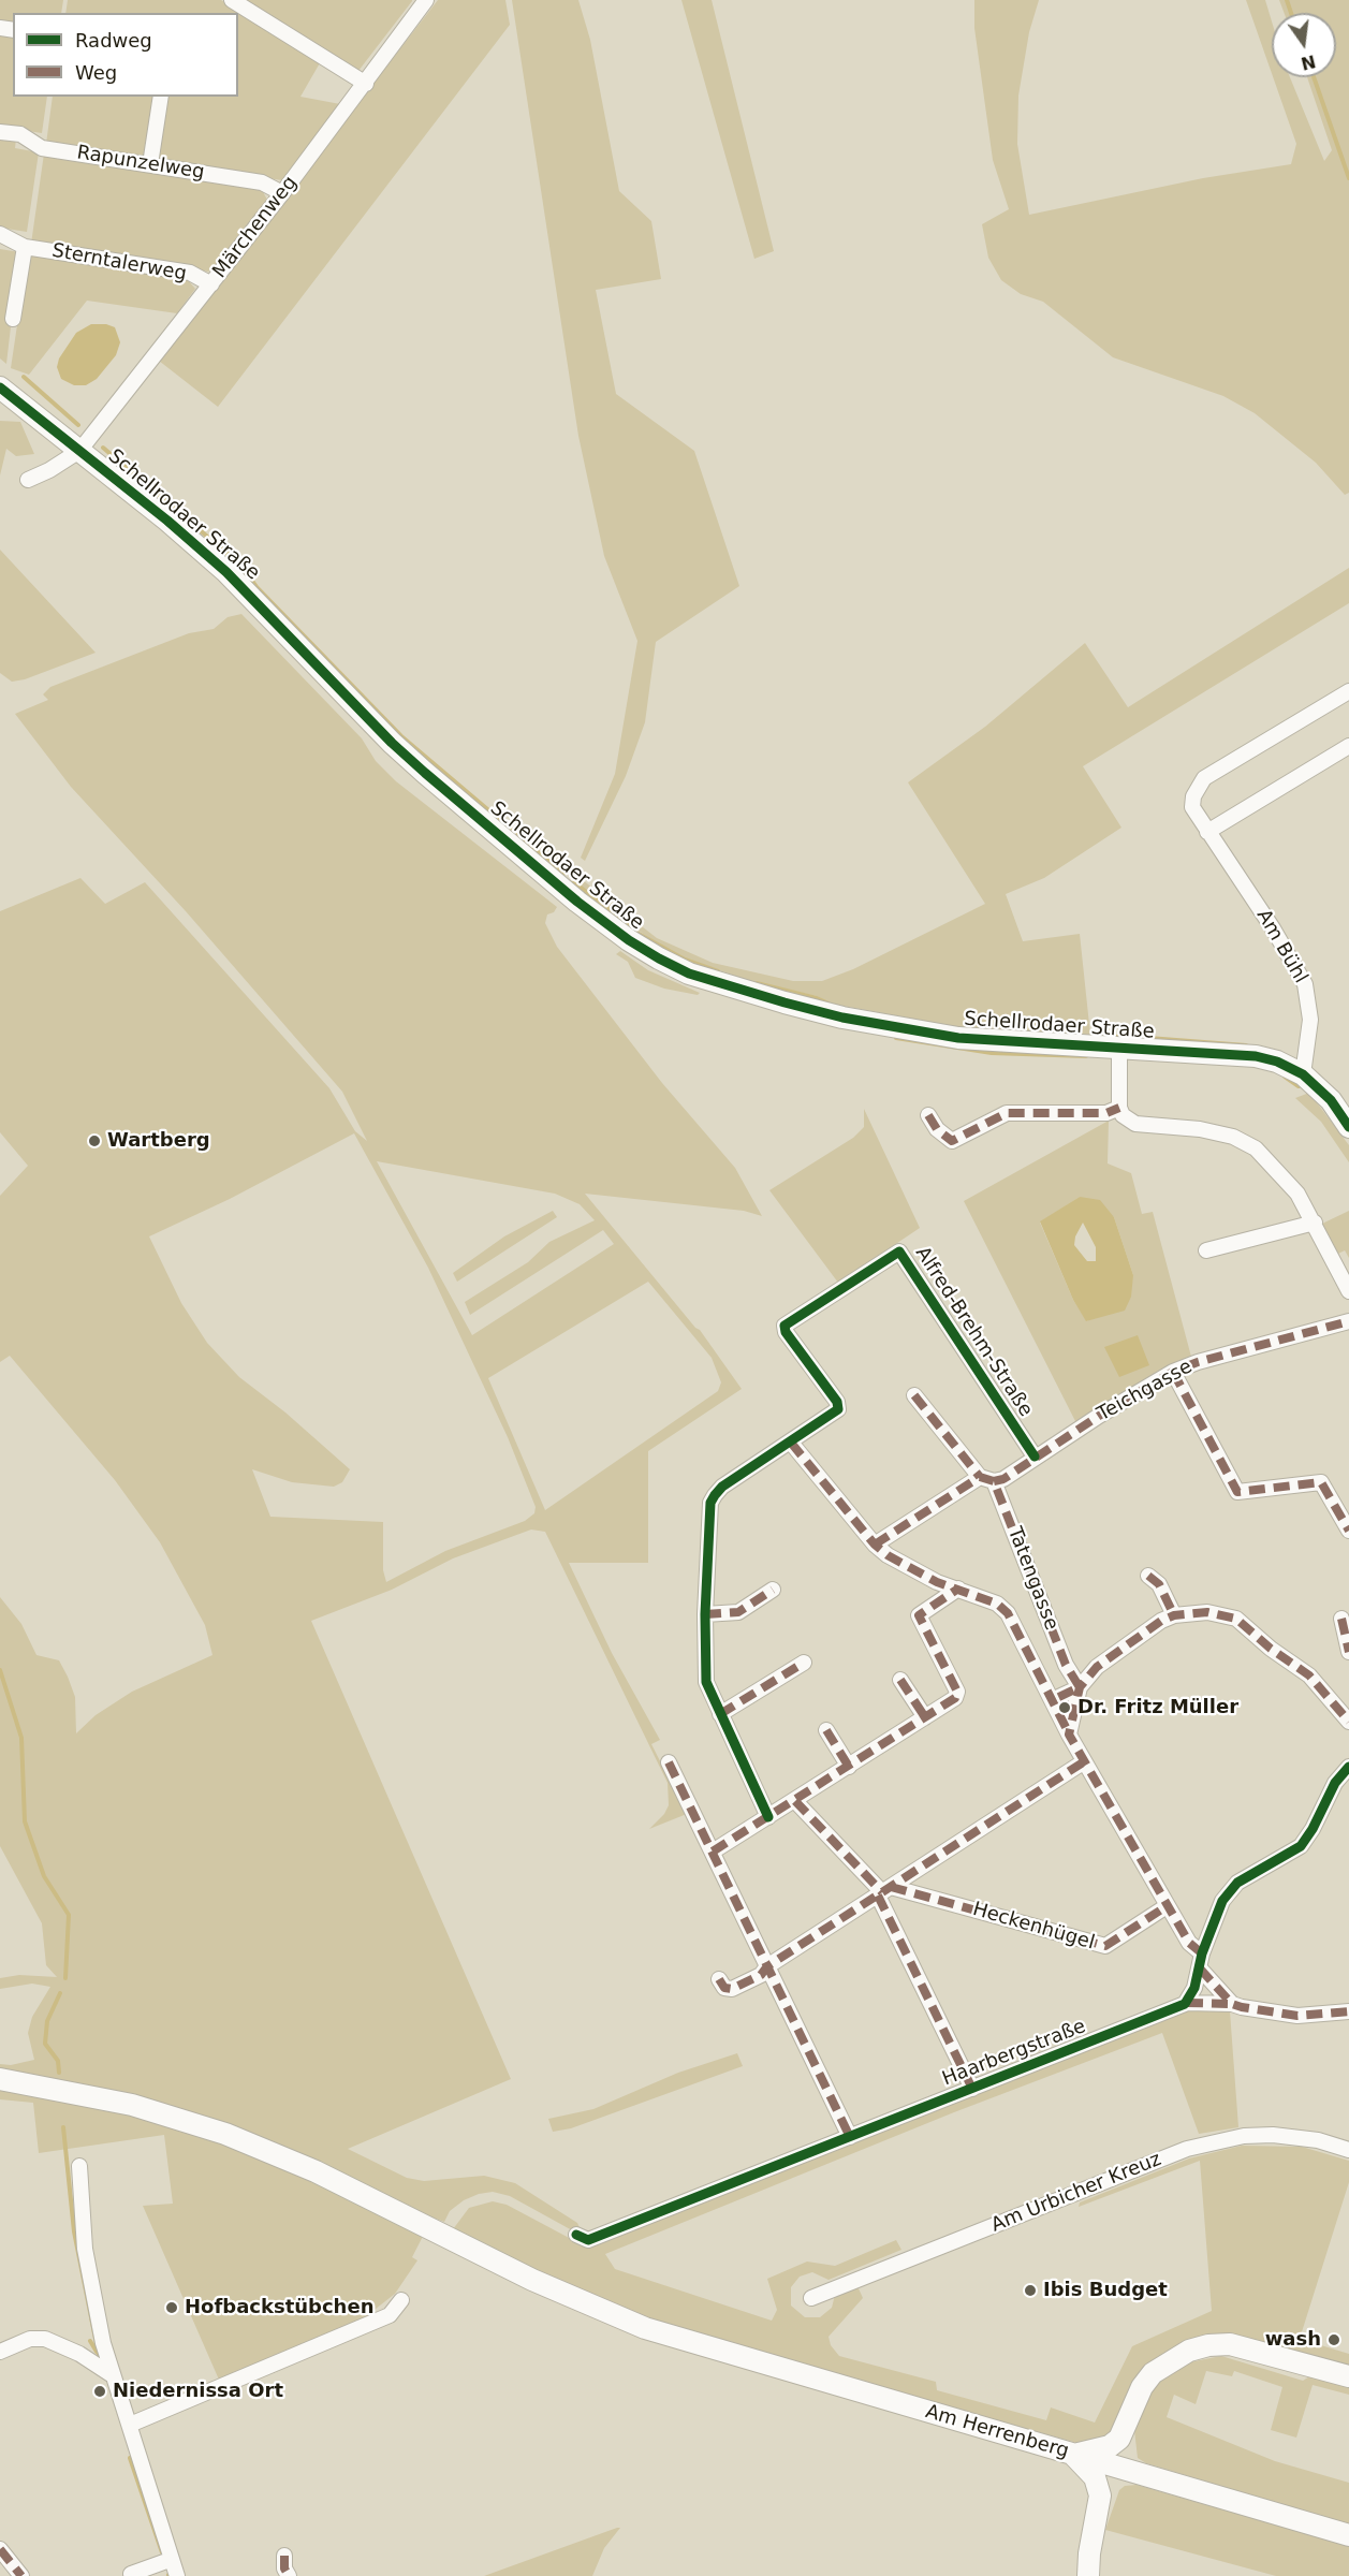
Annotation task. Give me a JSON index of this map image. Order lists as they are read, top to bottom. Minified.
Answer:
{"streets":{"main road":["Schellrodaer Straße","Am Herrenberg"],"street":["Rapunzelweg","Märchenweg","Sterntalerweg","Am Bühl","Alfred-Brehm-Straße","Teichgasse","Tatengasse","Heckenhügel","Haarbergstraße","Am Urbicher Kreuz"]},"crossings":[["Rapunzelweg","Märchenweg"],["Märchenweg","Sterntalerweg"],["Märchenweg","Schellrodaer Straße"],["Schellrodaer Straße","Am Bühl"],["Alfred-Brehm-Straße","Teichgasse"],["Teichgasse","Tatengasse"]],"places":["Wartberg","Dr. Fritz Müller","Ibis Budget","Hofbackstübchen","wash","Niedernissa Ort"],"legend":["Radweg","Weg"],"north":"bottom"}
